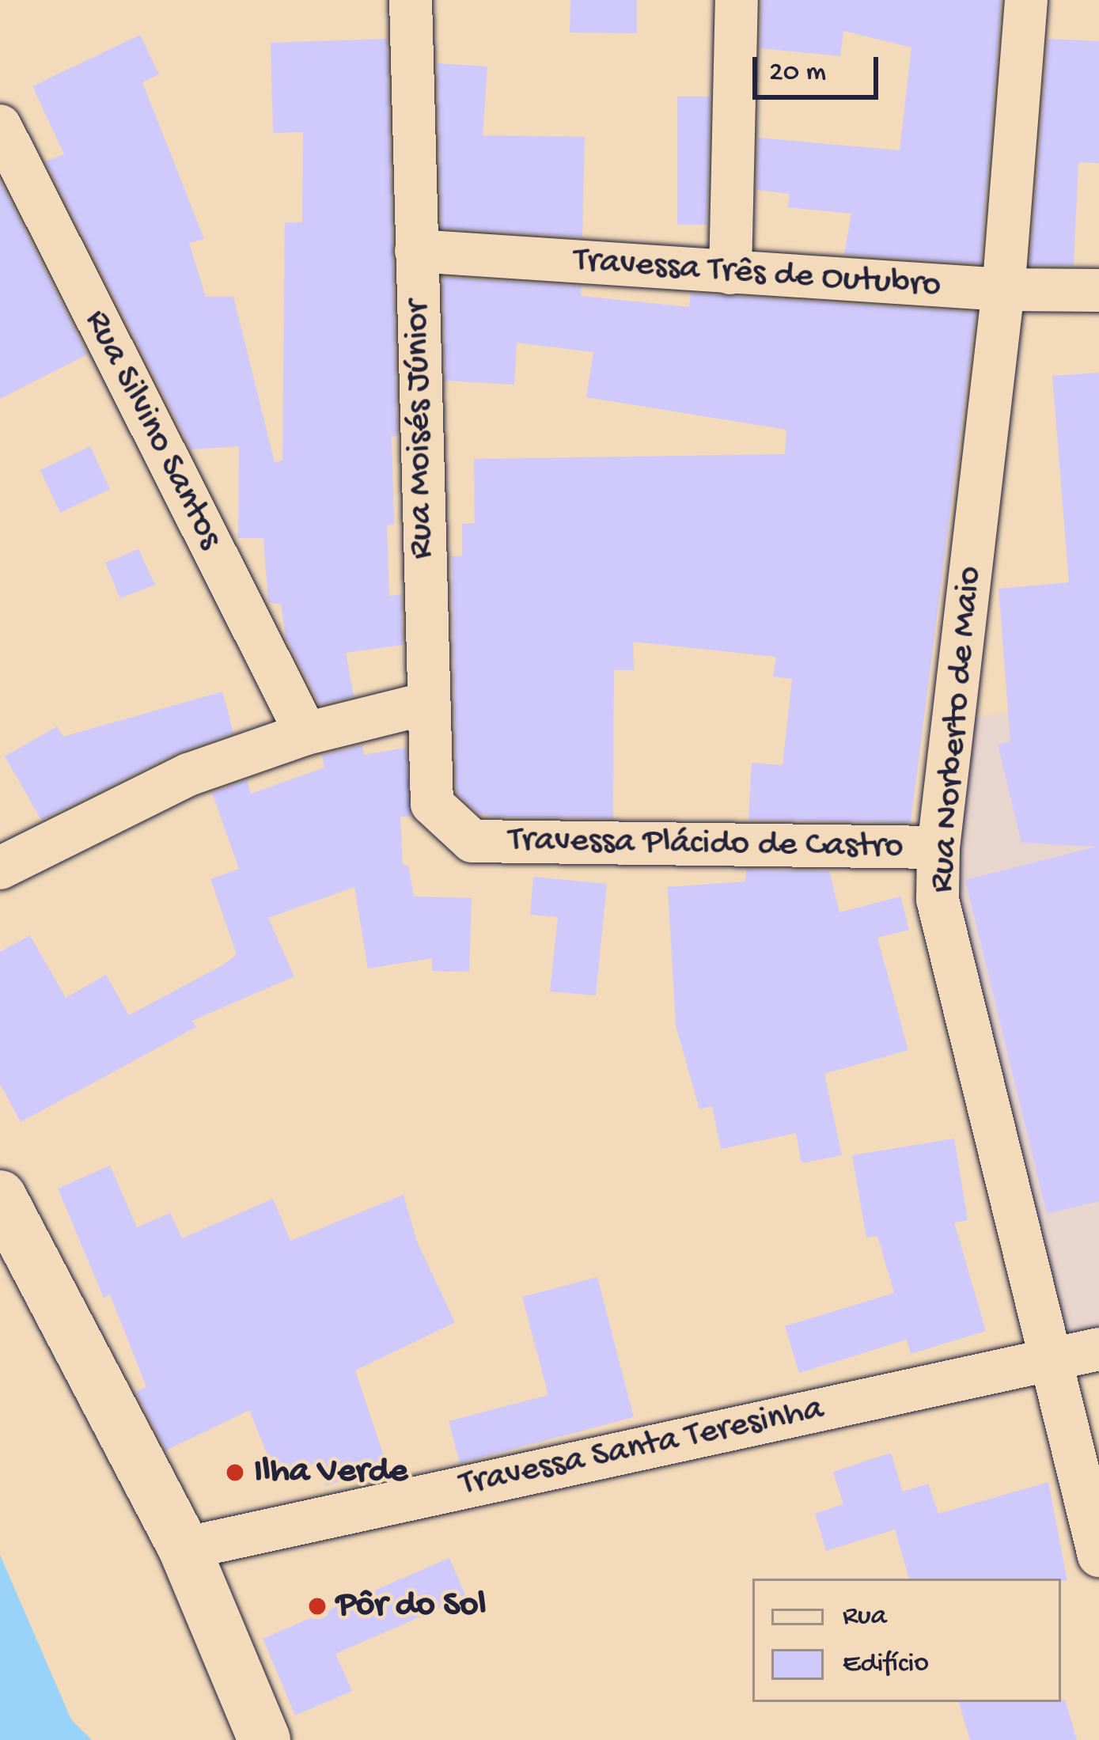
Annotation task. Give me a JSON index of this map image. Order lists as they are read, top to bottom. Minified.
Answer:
{"streets":{"street":["Travessa Três de Outubro","Rua Silvino Santos","Rua Moisés Júnior","Rua Norberto de Maio","Travessa Plácido de Castro","Travessa Santa Teresinha"]},"crossings":[["Travessa Três de Outubro","Rua Moisés Júnior"],["Travessa Três de Outubro","Rua Norberto de Maio"],["Rua Moisés Júnior","Travessa Plácido de Castro"],["Rua Norberto de Maio","Travessa Plácido de Castro"],["Rua Norberto de Maio","Travessa Santa Teresinha"]],"places":["Ilha Verde","Pôr do Sol"],"legend":["Rua","Edifício"],"scale_bar":"20 m"}
